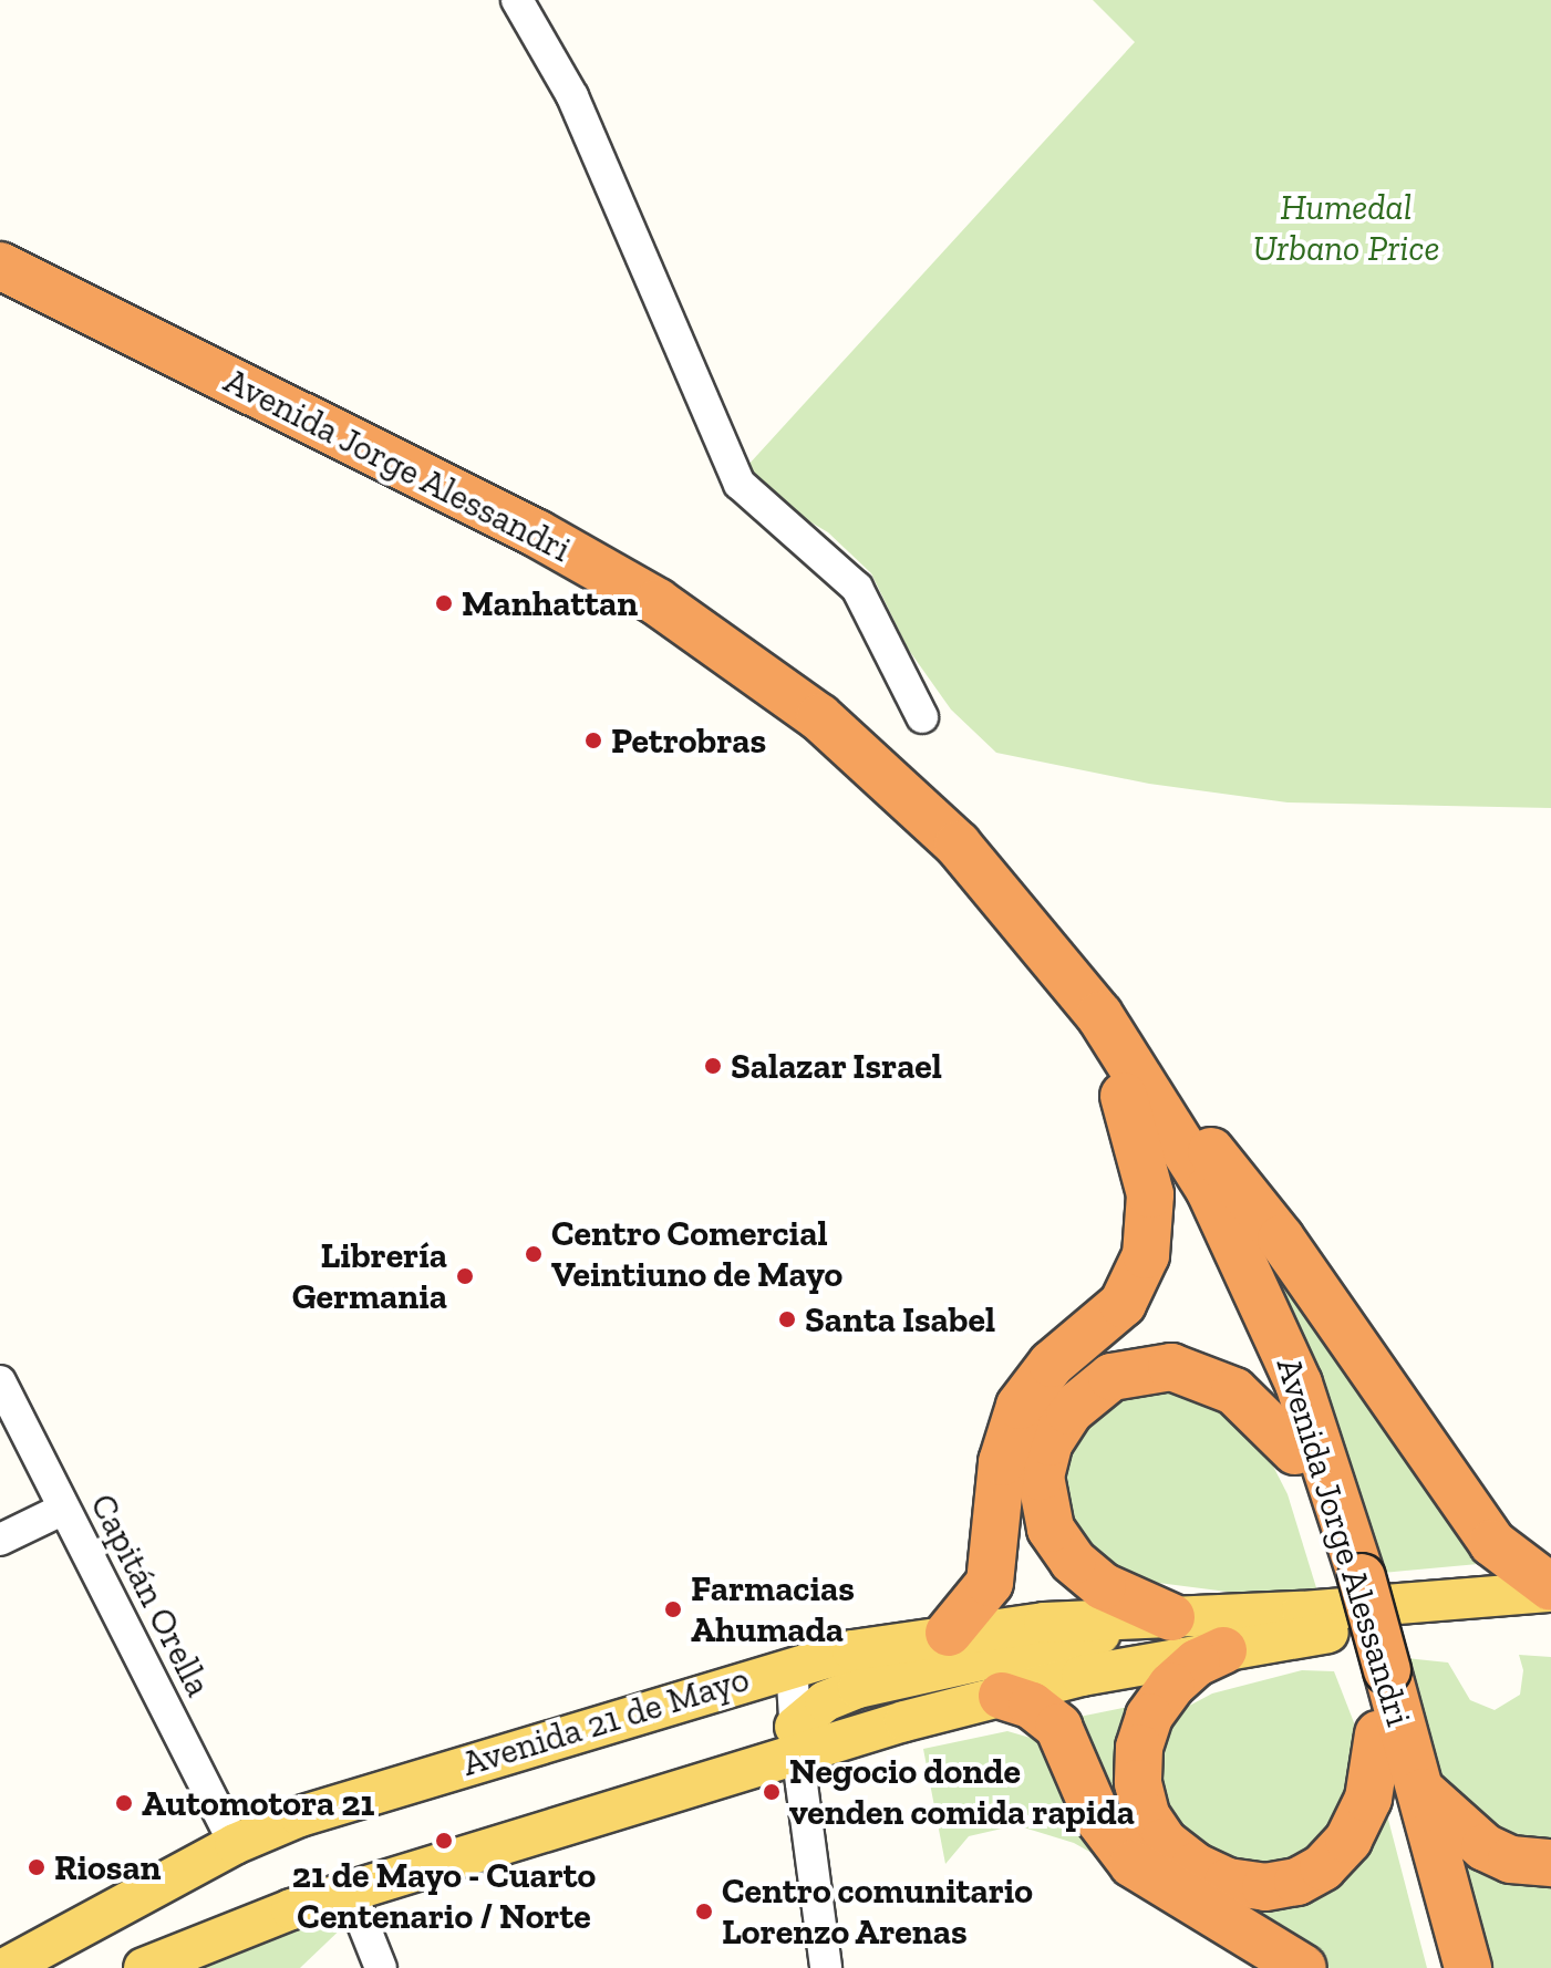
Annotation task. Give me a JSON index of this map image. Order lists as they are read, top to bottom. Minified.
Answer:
{"streets":{"highway":["Avenida Jorge Alessandri"],"main road":["Avenida 21 de Mayo"],"street":["Capitán Orella"]},"crossings":[["Capitán Orella","Avenida 21 de Mayo"]],"parks":["Humedal Urbano Price"],"places":["Manhattan","Petrobras","Salazar Israel","Centro Comercial Veintiuno de Mayo","Librería Germania","Santa Isabel","Farmacias Ahumada","Negocio donde venden comida rapida","Automotora 21","21 de Mayo - Cuarto Centenario / Norte","Riosan","Centro comunitario Lorenzo Arenas"]}
